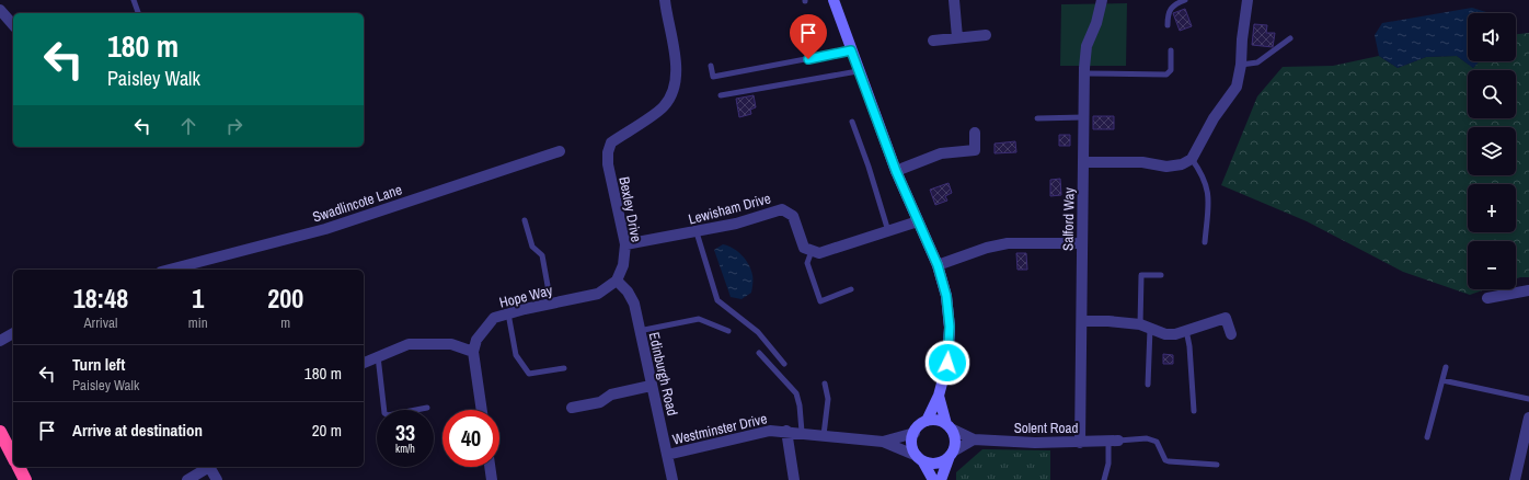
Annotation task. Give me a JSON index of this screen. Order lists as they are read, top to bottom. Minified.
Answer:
{"streets":{"street":["Swadlincote Lane","Lewisham Drive","Bexley Drive","Salford Way","Hope Way","Edinburgh Road","Solent Road","Westminster Drive"]},"crossings":[["Lewisham Drive","Bexley Drive"],["Bexley Drive","Hope Way"],["Bexley Drive","Edinburgh Road"],["Salford Way","Solent Road"],["Hope Way","Edinburgh Road"],["Edinburgh Road","Westminster Drive"],["Solent Road","Westminster Drive"]],"page":{"map_buttons":["+","−"],"turn":["180 m","Paisley Walk"],"eta":["18:48","Arrival","1","min","200","m"],"list":[{"name":"Turn left","note":"Paisley Walk","value":"180 m"},{"name":"Arrive at destination","value":"20 m"}],"speed":"33 km/h","limit":"40"}}
